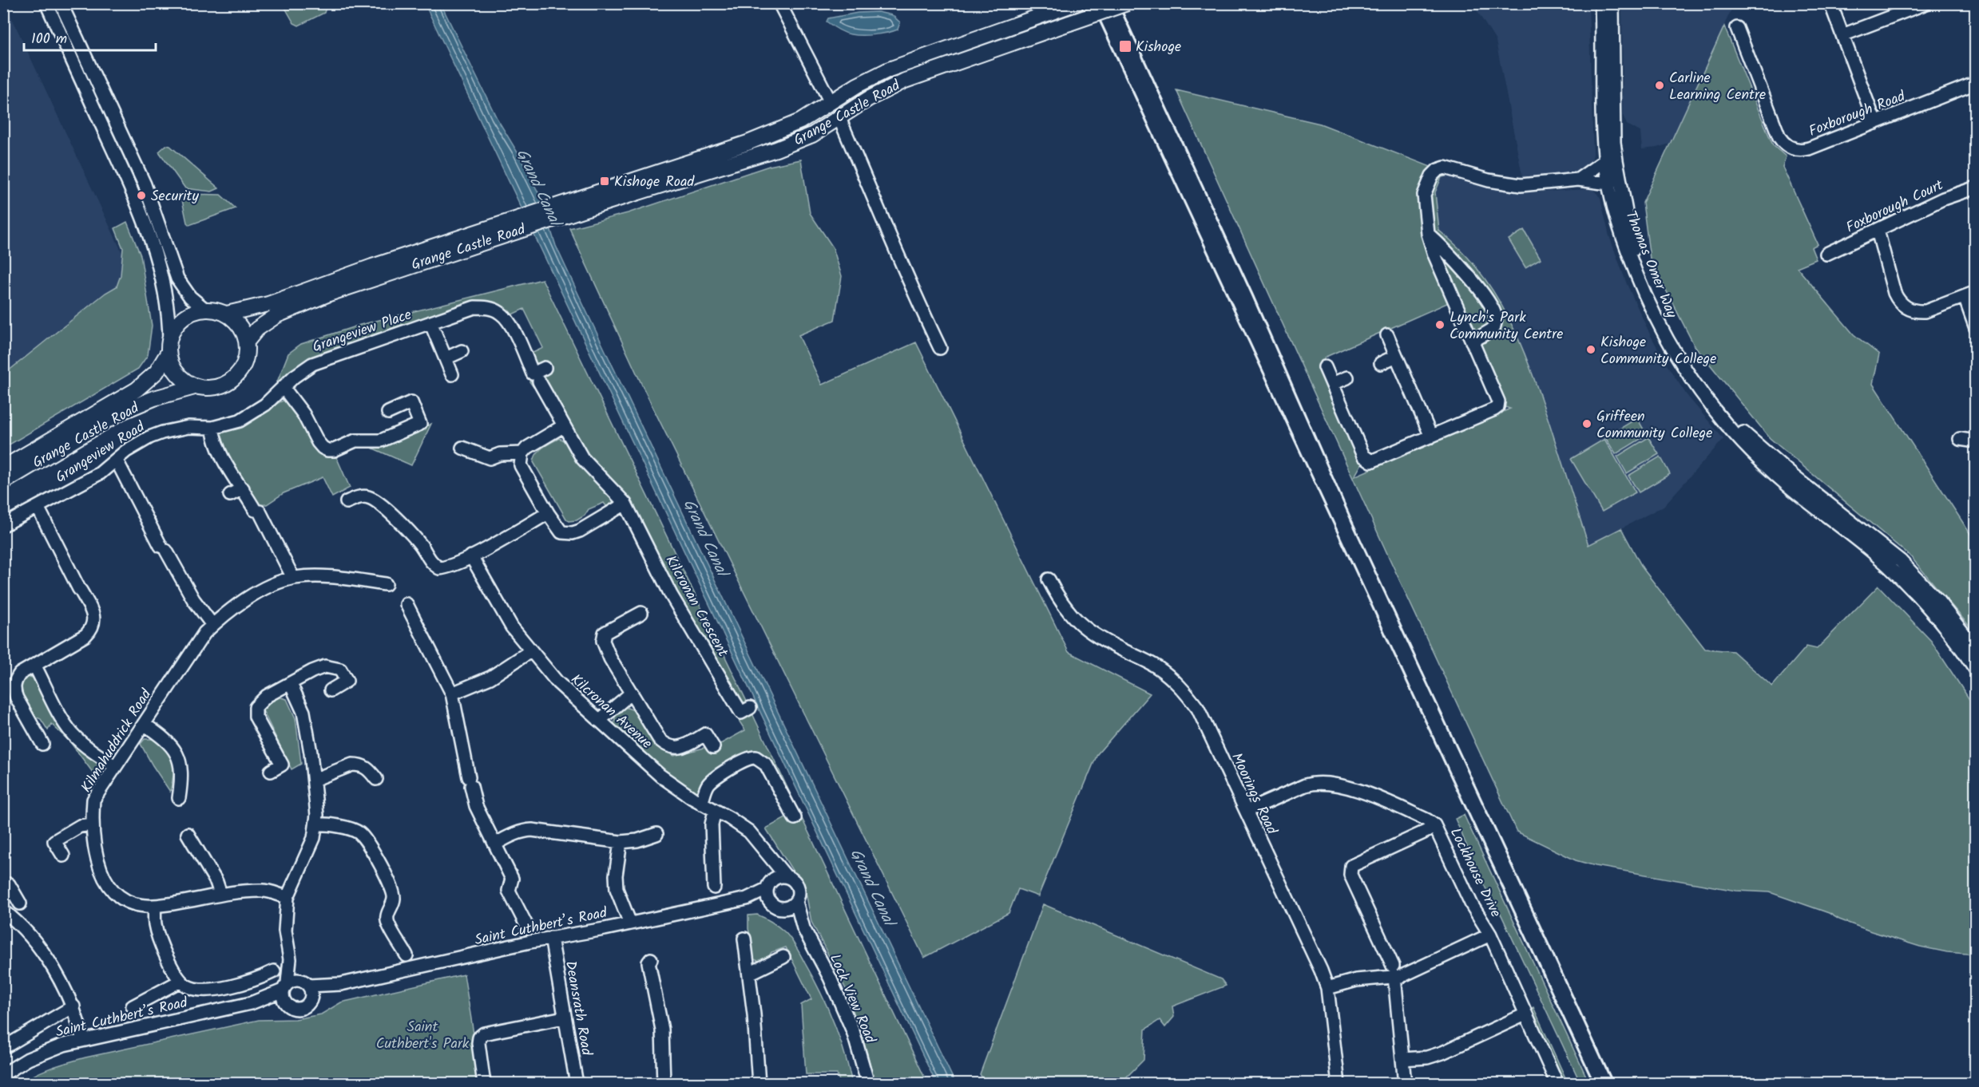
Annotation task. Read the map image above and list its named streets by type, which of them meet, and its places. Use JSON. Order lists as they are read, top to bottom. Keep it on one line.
{"streets":{"main road":["Grange Castle Road"],"street":["Foxborough Road","Foxborough Court","Thomas Omer Way","Grangeview Place","Grangeview Road","Kilcronan Crescent","Kilcronan Avenue","Kilmahuddrick Road","Moorings Road","Lockhouse Drive","Saint Cuthbert’s Road","Lock View Road","Deansrath Road"]},"crossings":[["Grangeview Place","Grangeview Road"],["Kilcronan Avenue","Saint Cuthbert’s Road"],["Kilcronan Avenue","Lock View Road"],["Saint Cuthbert’s Road","Lock View Road"],["Saint Cuthbert’s Road","Deansrath Road"]],"water":["Grand Canal"],"parks":["Saint Cuthbert's Park"],"places":{"transit":["Kishoge","Kishoge Road"],"other":["Carline Learning Centre","Security","Lynch's Park Community Centre","Kishoge Community College","Griffeen Community College"]},"scale_bar":"100 m"}
